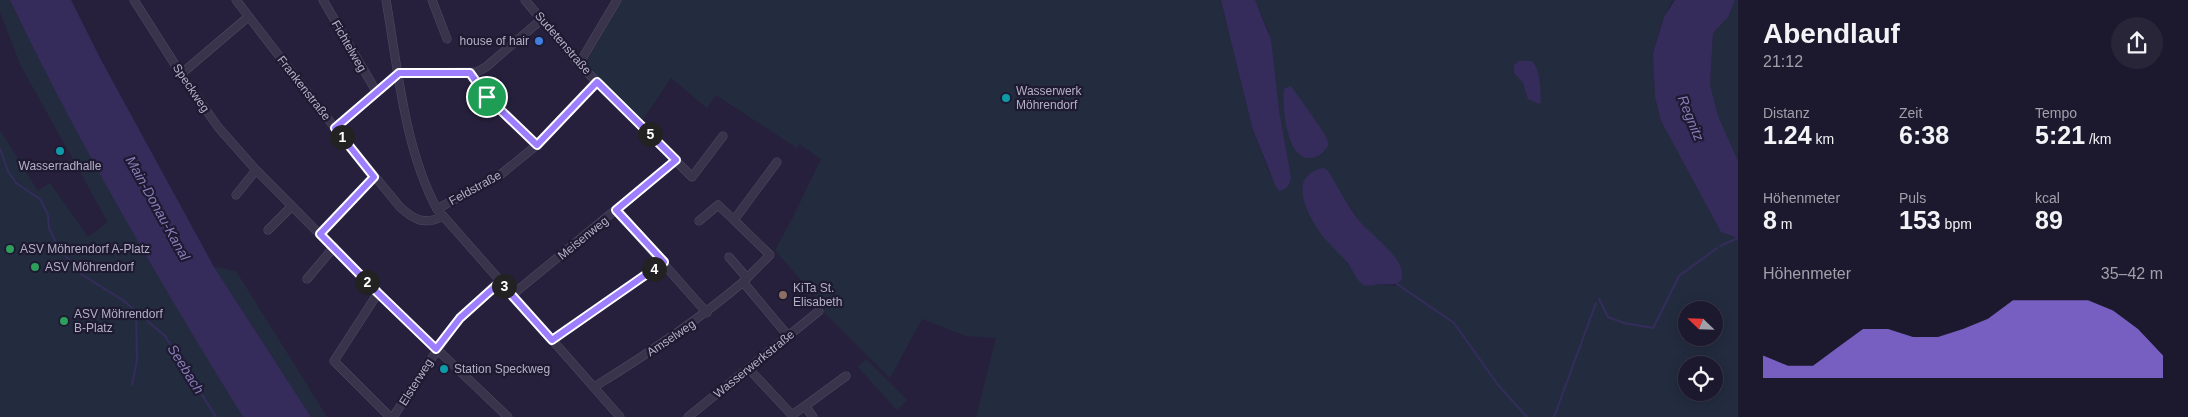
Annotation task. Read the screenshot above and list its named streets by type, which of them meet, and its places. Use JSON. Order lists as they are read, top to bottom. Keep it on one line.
{"streets":{"street":["Sudetenstraße","Fichtelweg","Speckweg","Frankenstraße","Feldstraße","Meisenweg","Amselweg","Wasserwerkstraße","Elsterweg"]},"crossings":[["Sudetenstraße","Feldstraße"],["Sudetenstraße","Meisenweg"],["Speckweg","Elsterweg"]],"water":["Regnitz","Main-Donau-Kanal","Seebach"],"places":["house of hair","Wasserwerk Möhrendorf","Wasserradhalle","ASV Möhrendorf A-Platz","ASV Möhrendorf","KiTa St. Elisabeth","ASV Möhrendorf B-Platz","Station Speckweg"],"north":"top left","page":{"heading":["Abendlauf","21:12"],"stats":[["Distanz","1.24 km"],["Zeit","6:38"],["Tempo","5:21 /km"],["Höhenmeter","8 m"],["Puls","153 bpm"],["kcal","89"]],"pins":["5","1","4","2","3"],"chart":["Höhenmeter","35–42 m"]}}
